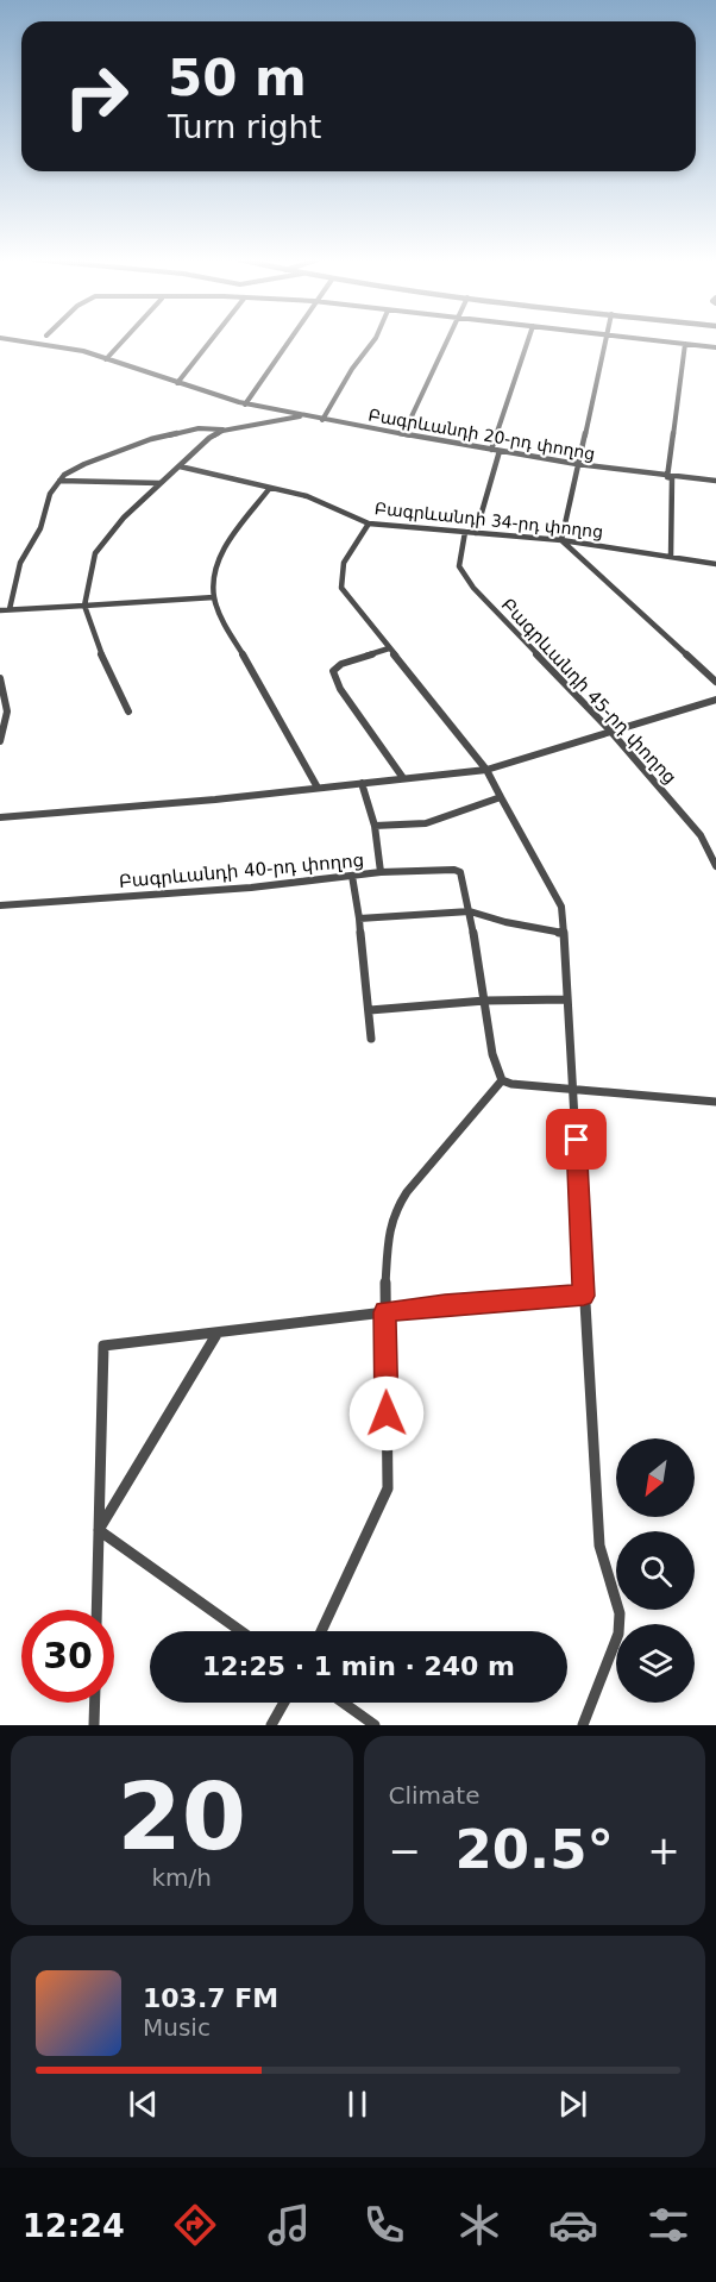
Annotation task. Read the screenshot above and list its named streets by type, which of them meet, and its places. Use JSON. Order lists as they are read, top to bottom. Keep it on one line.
{"streets":{"street":["Բագրևանդի 20-րդ փողոց","Բագրևանդի 34-րդ փողոց","Բագրևանդի 45-րդ փողոց","Բագրևանդի 40-րդ փողոց"]},"crossings":[["Բագրևանդի 34-րդ փողոց","Բագրևանդի 45-րդ փողոց"]],"north":"bottom left","page":{"turn":["50 m","Turn right"],"limit":"30","trip":"12:25 · 1 min · 240 m","tile":[["20","km/h"],"Climate"],"heat":["−","20.5°","+"],"song":["103.7 FM","Music"],"tabs":"12:24"}}
